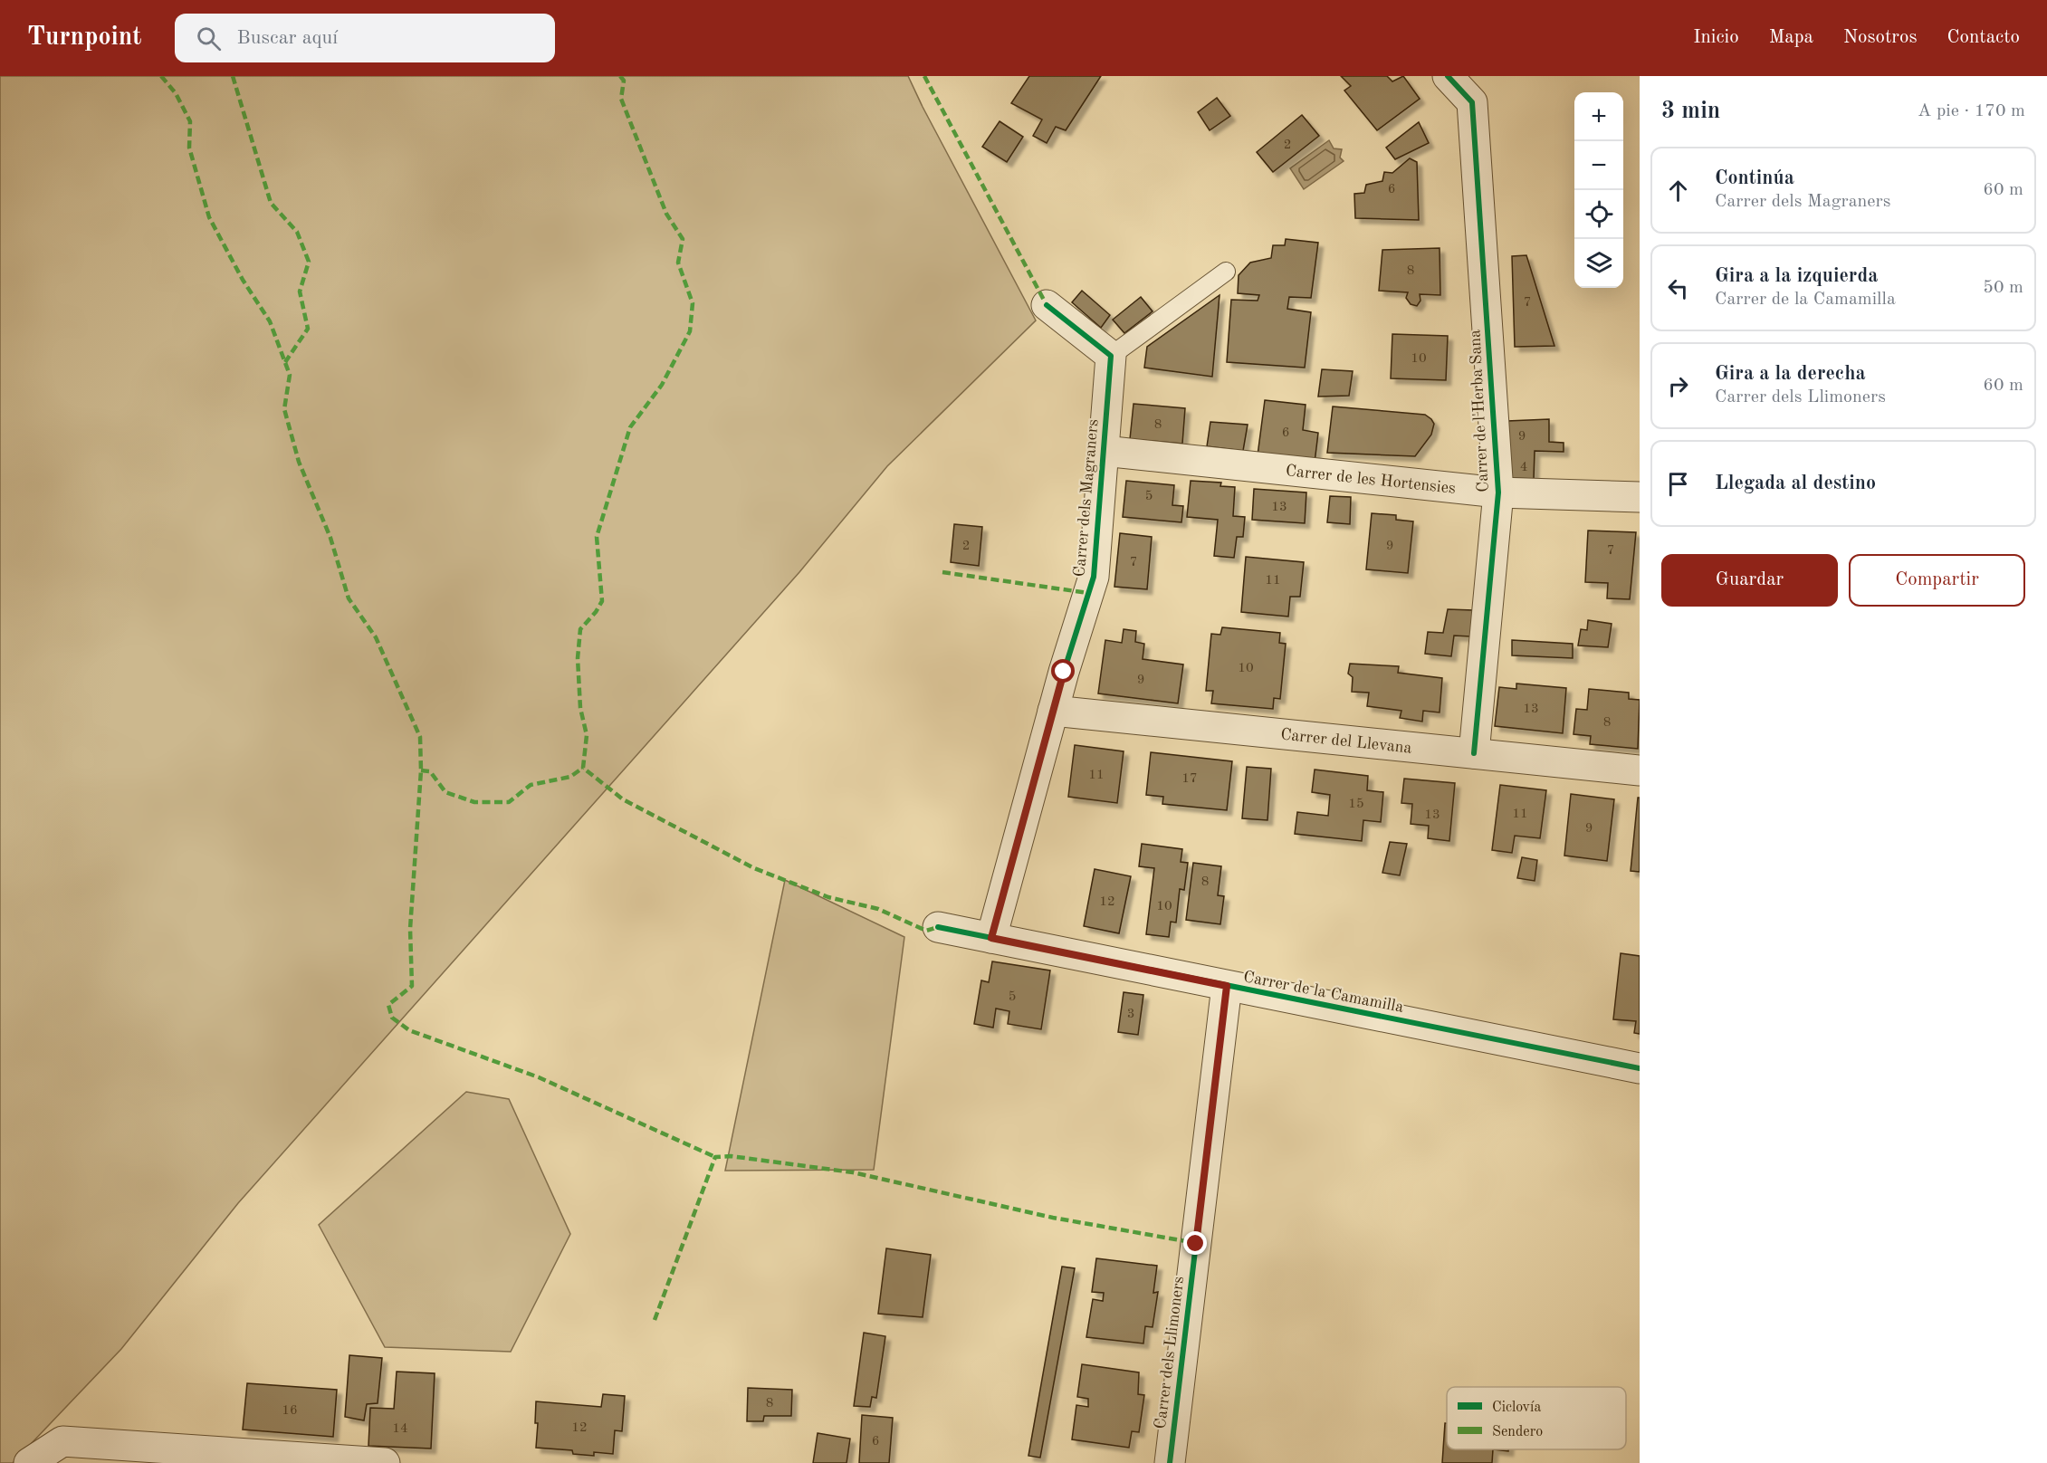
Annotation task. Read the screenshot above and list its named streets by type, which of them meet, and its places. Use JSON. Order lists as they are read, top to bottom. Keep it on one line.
{"streets":{"street":["Carrer de l'Herba Sana","Carrer de les Hortensies","Carrer dels Magraners","Carrer del Llevana","Carrer de la Camamilla","Carrer dels Llimoners"]},"crossings":[["Carrer de l'Herba Sana","Carrer de les Hortensies"],["Carrer de l'Herba Sana","Carrer del Llevana"],["Carrer de les Hortensies","Carrer dels Magraners"],["Carrer dels Magraners","Carrer del Llevana"],["Carrer dels Magraners","Carrer de la Camamilla"],["Carrer de la Camamilla","Carrer dels Llimoners"]],"house_numbers":["2","6","8","7","10","8","6","9","4","5","13","2","9","7","7","11","10","9","13","8","11","17","15","11","13","9","8","12","10","5","3","8","16","12","14","6"],"legend":["Ciclovía","Sendero"],"page":{"header":"Turnpoint","search":"Buscar aquí","nav":["Inicio","Mapa","Nosotros","Contacto"],"heading":["3 min","A pie · 170 m"],"map_buttons":["+","−"],"list":[["Continúa","Carrer dels Magraners","60 m"],["Gira a la izquierda","Carrer de la Camamilla","50 m"],["Gira a la derecha","Carrer dels Llimoners","60 m"],"Llegada al destino"],"buttons":["Guardar","Compartir"]}}
